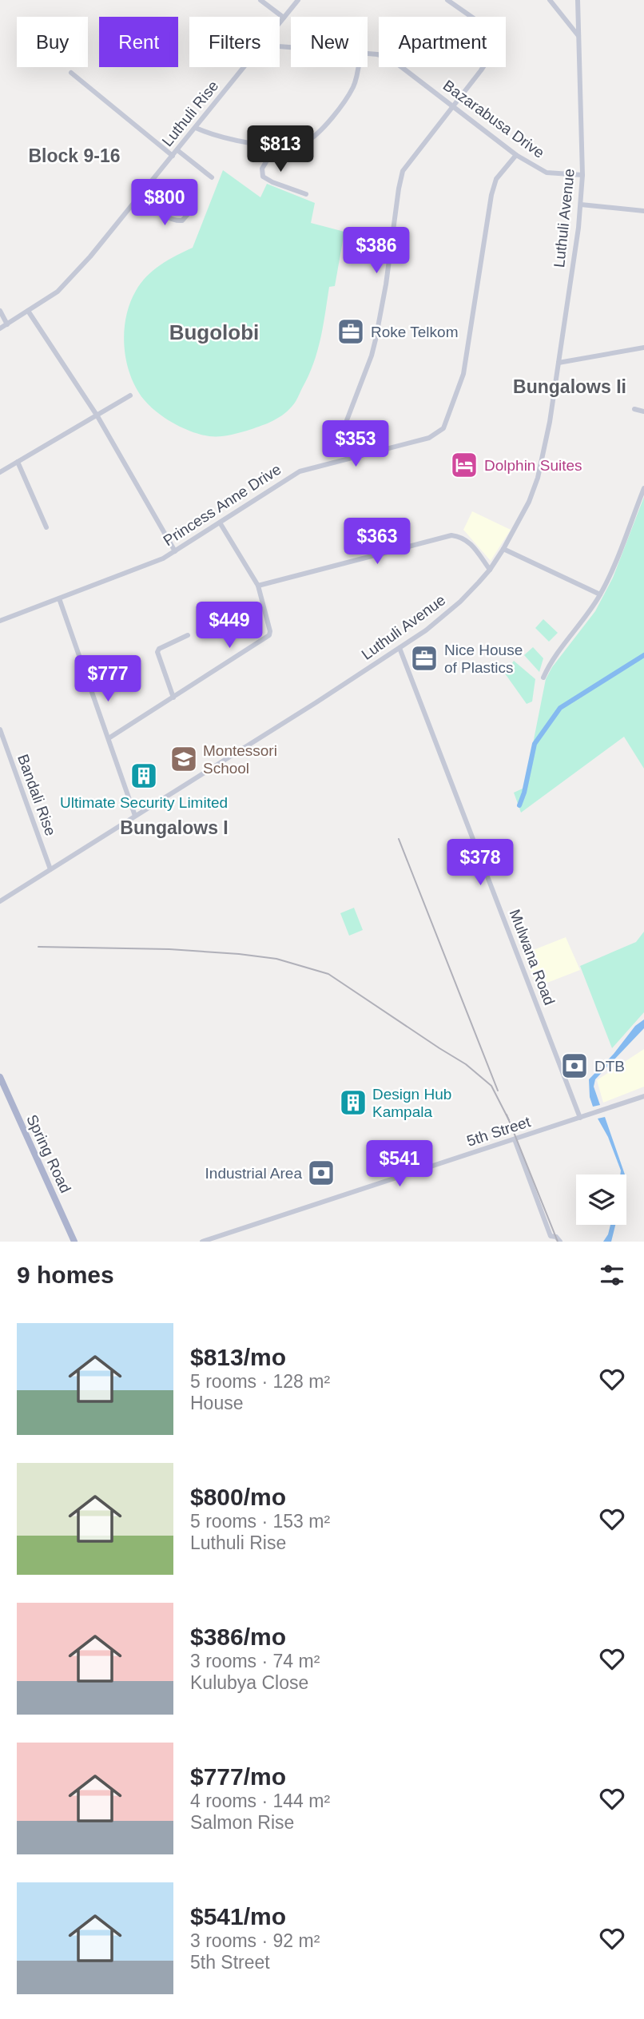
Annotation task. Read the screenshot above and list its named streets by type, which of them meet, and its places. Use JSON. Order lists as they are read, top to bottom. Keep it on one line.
{"streets":{"main road":["Spring Road"],"street":["Luthuli Rise","Bazarabusa Drive","Luthuli Avenue","Princess Anne Drive","Bandali Rise","Mulwana Road","5th Street"]},"crossings":[["Bazarabusa Drive","Luthuli Avenue"],["Bazarabusa Drive","Princess Anne Drive"],["Luthuli Avenue","Bandali Rise"],["Luthuli Avenue","Mulwana Road"],["Mulwana Road","5th Street"]],"districts":["Block 9-16","Bugolobi","Bungalows Ii","Bungalows I"],"places":{"office":["Roke Telkom","Nice House of Plastics"],"hotel":["Dolphin Suites"],"school or university":["Montessori School"],"building":["Ultimate Security Limited","Design Hub Kampala"],"bank":["DTB","Industrial Area"]},"page":{"chip":["Buy","Rent","Filters","New","Apartment"],"price":["$813","$800","$386","$353","$363","$449","$777","$378","$541"],"heading":"9 homes","list":[{"name":"$813/mo","note":"5 rooms · 128 m² · House"},{"name":"$800/mo","note":"5 rooms · 153 m² · Luthuli Rise"},{"name":"$386/mo","note":"3 rooms · 74 m² · Kulubya Close"},{"name":"$777/mo","note":"4 rooms · 144 m² · Salmon Rise"},{"name":"$541/mo","note":"3 rooms · 92 m² · 5th Street"}]}}
